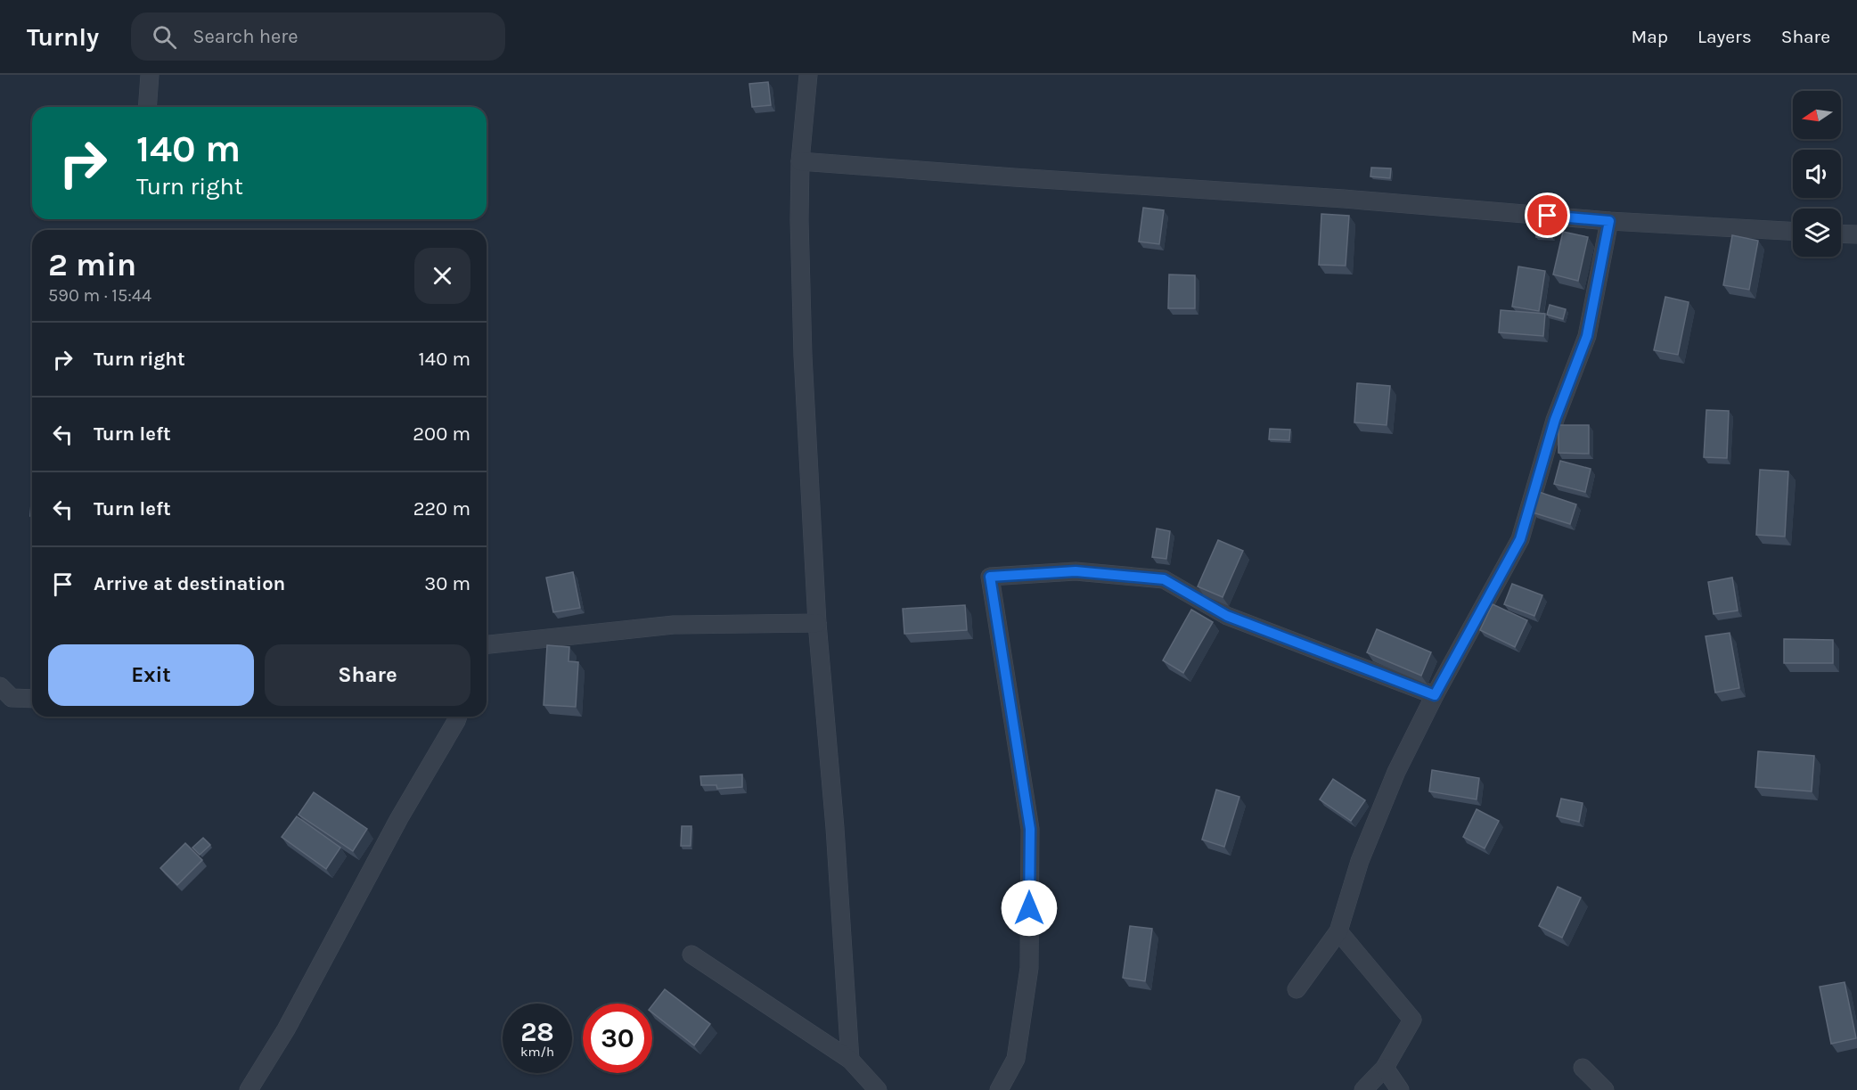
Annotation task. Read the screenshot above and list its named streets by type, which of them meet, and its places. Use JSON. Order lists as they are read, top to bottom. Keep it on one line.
{"north":"left","page":{"header":"Turnly","search":"Search here","nav":["Map","Layers","Share"],"turn":["140 m","Turn right"],"heading":["2 min","590 m · 15:44"],"list":[{"name":"Turn right","value":"140 m"},{"name":"Turn left","value":"200 m"},{"name":"Turn left","value":"220 m"},{"name":"Arrive at destination","value":"30 m"}],"buttons":["Exit","Share"],"speed":"28 km/h","limit":"30"}}
